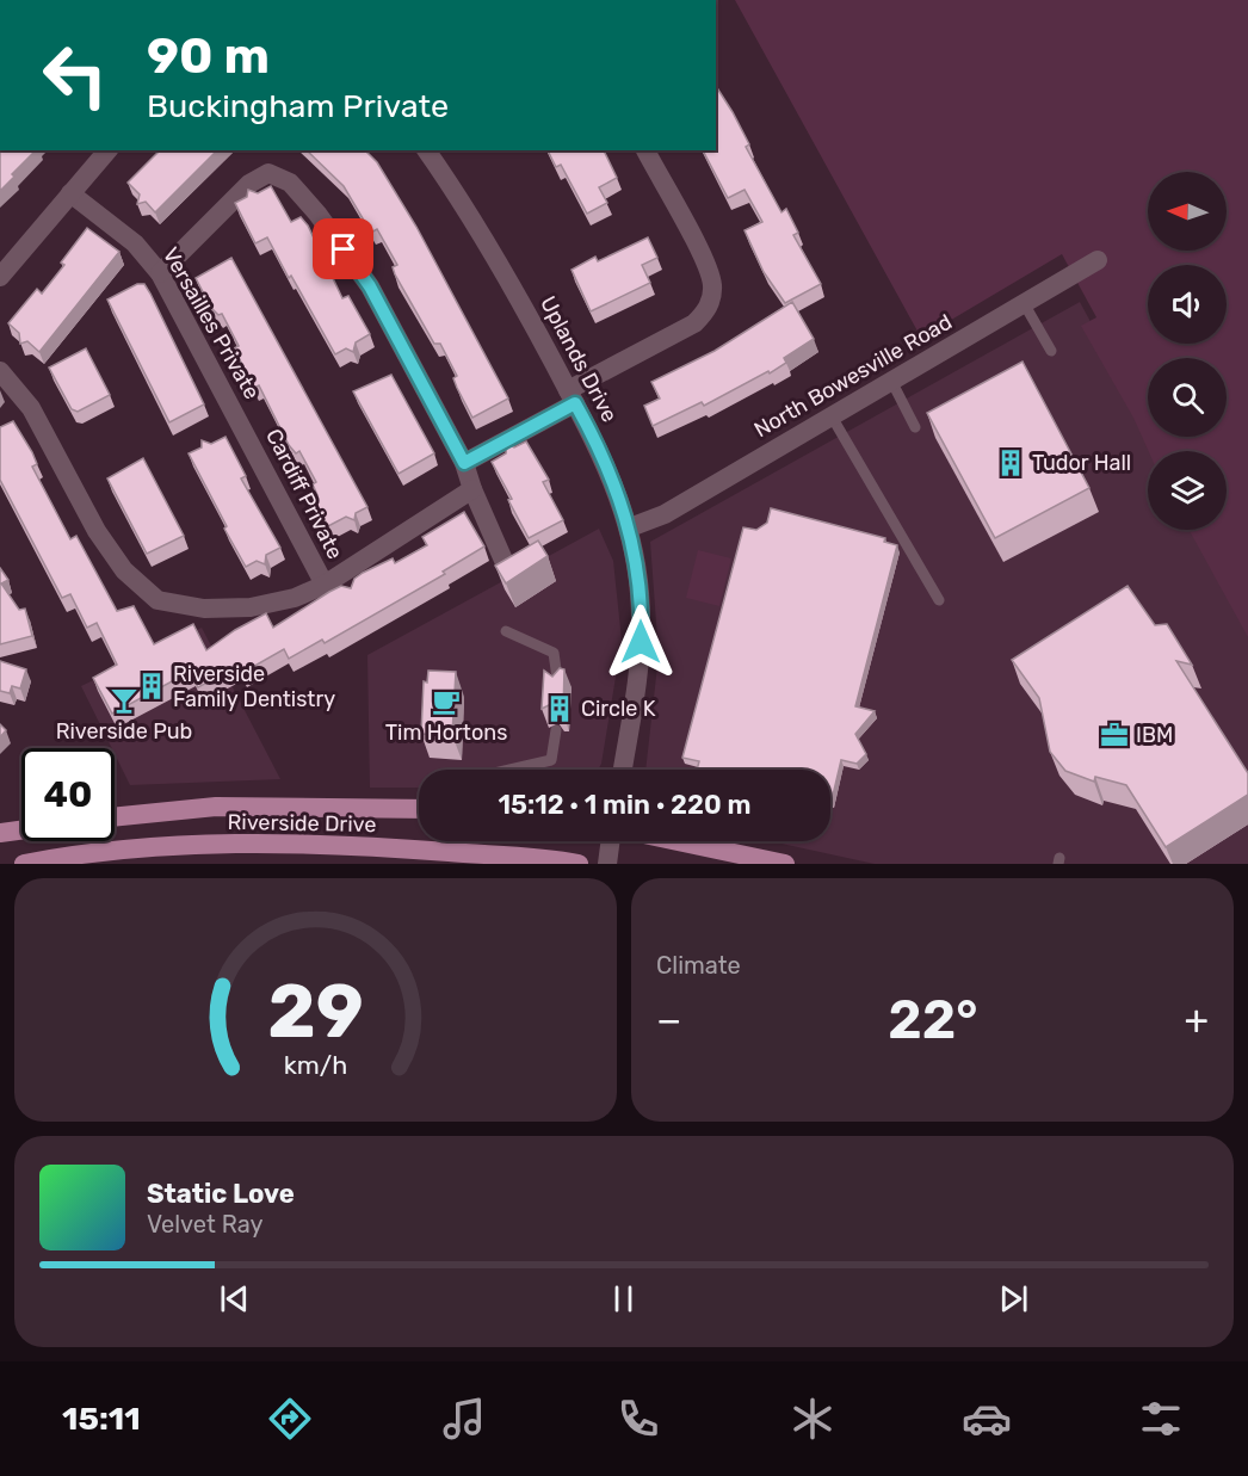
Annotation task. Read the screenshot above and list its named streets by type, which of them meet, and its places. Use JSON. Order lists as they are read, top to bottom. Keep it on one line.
{"streets":{"main road":["Riverside Drive"],"street":["Versailles Private","Uplands Drive","North Bowesville Road","Cardiff Private"]},"crossings":[["Versailles Private","Cardiff Private"],["Uplands Drive","North Bowesville Road"]],"places":{"building":["Tudor Hall","Riverside Family Dentistry","Circle K"],"bar":["Riverside Pub"],"cafe":["Tim Hortons"],"office":["IBM"]},"north":"left","page":{"turn":["90 m","Buckingham Private"],"limit":"40","trip":"15:12 · 1 min · 220 m","tile":"Climate","heat":["−","22°","+"],"song":["Static Love","Velvet Ray"],"tabs":"15:11","gauge":["29","km/h"]}}
